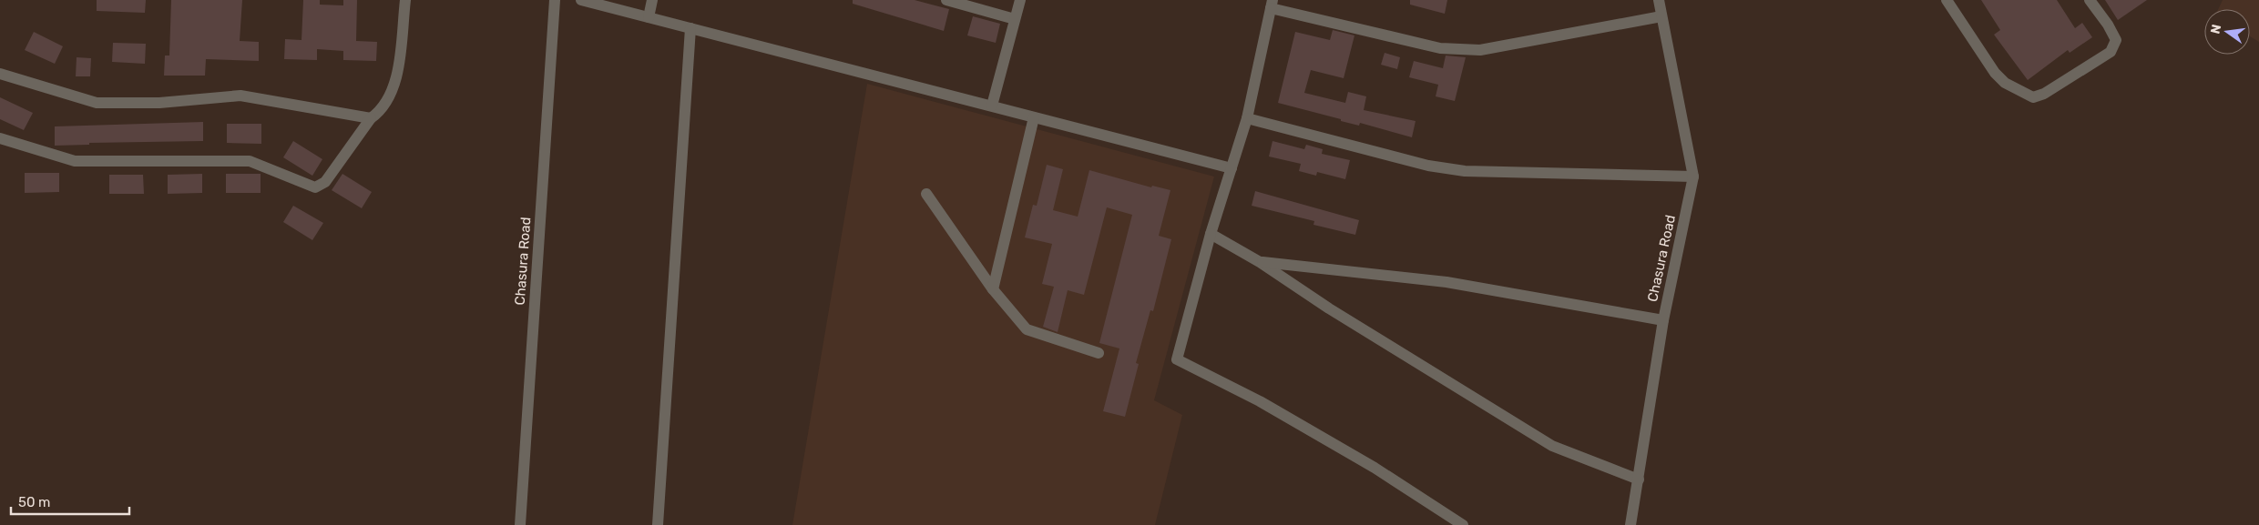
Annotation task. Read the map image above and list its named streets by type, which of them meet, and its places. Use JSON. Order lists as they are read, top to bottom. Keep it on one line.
{"streets":{"street":["Chasura Road"]},"scale_bar":"50 m","north":"left"}
